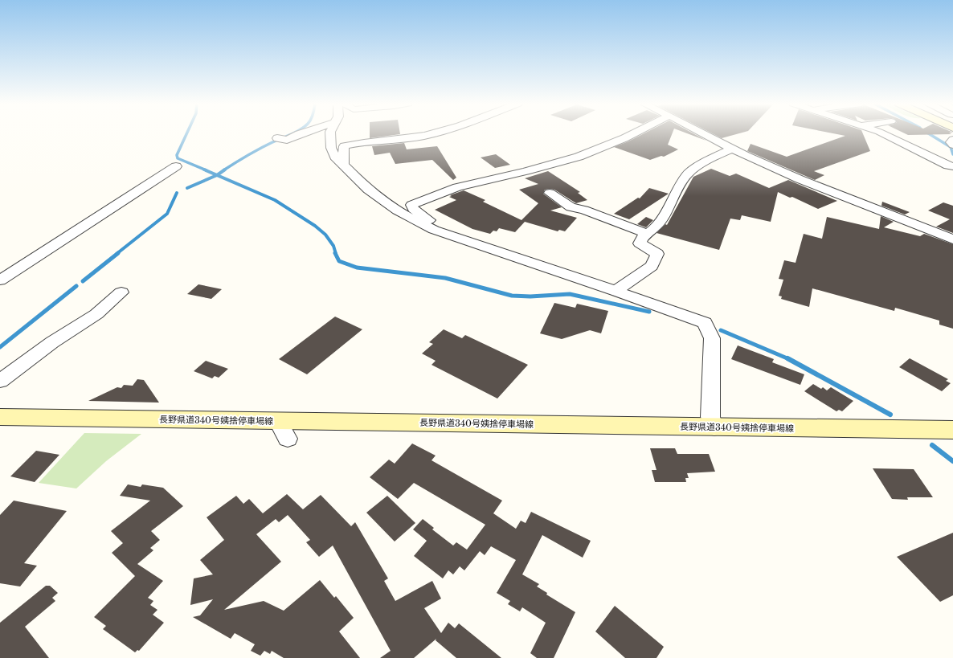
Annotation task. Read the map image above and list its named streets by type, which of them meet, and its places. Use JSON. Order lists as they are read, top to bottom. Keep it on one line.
{"streets":{"main road":["長野県道340号姨捨停車場線"]}}
